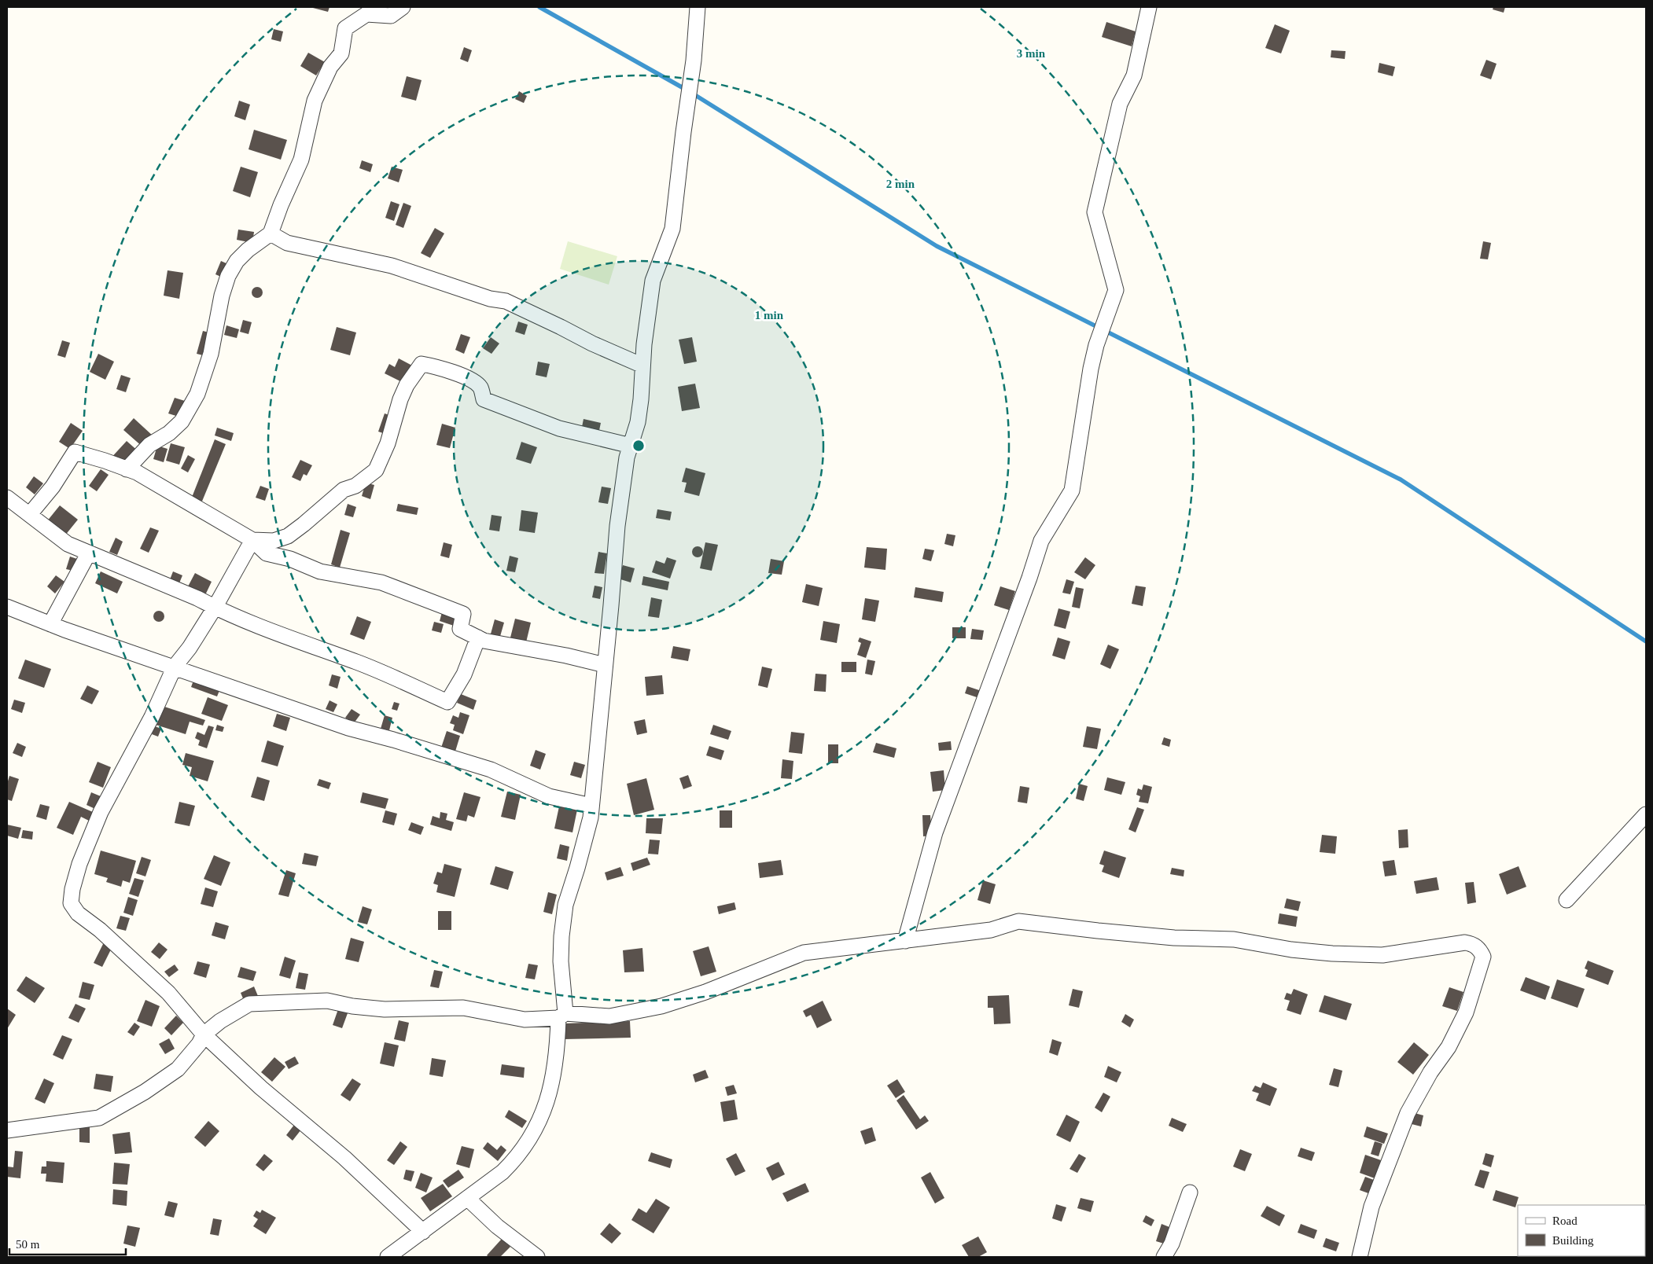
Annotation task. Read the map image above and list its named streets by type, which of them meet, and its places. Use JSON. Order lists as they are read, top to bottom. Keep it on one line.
{"legend":["Road","Building"],"scale_bar":"50 m","rings":["3 min","2 min","1 min"]}
